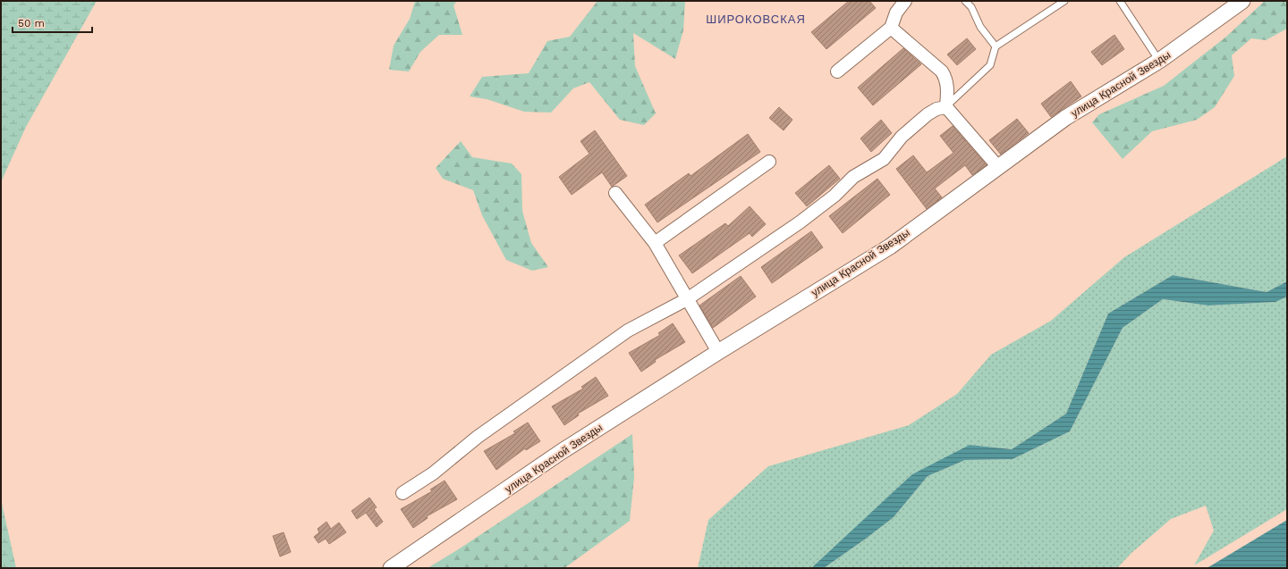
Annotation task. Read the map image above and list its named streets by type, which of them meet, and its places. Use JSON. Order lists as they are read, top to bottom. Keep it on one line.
{"streets":{"street":["улица Красной Звезды"]},"districts":["ШИРОКОВСКАЯ"],"scale_bar":"50 m"}
